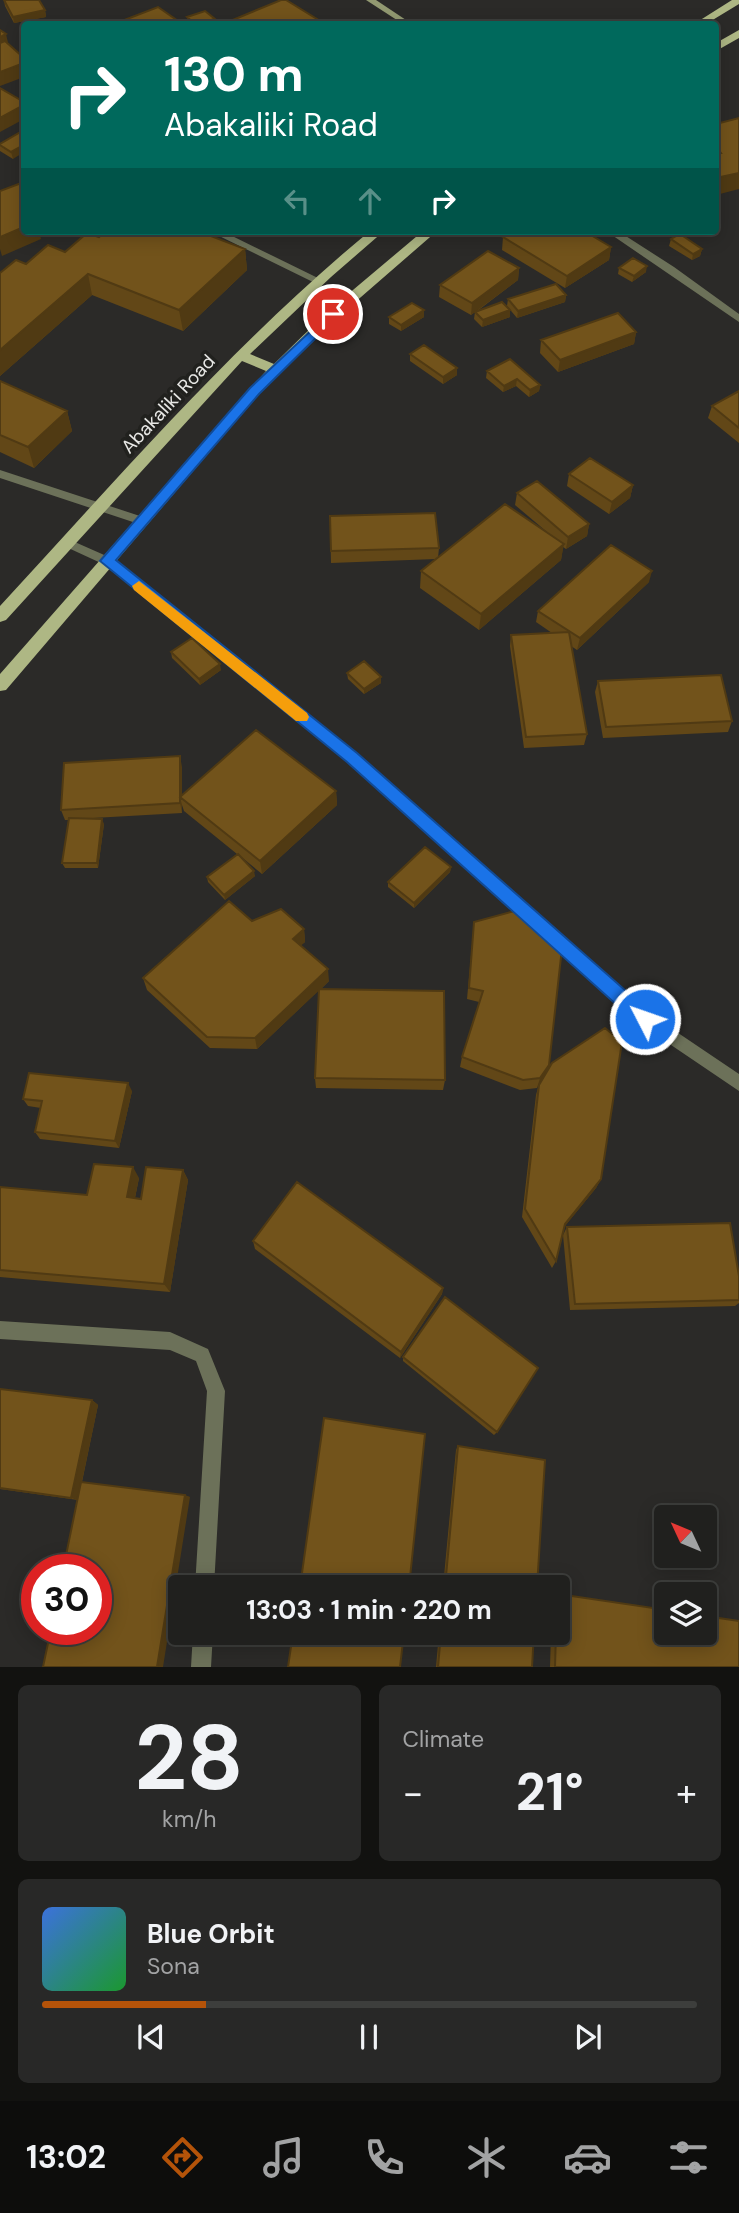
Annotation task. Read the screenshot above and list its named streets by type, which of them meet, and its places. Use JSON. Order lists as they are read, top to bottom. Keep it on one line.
{"streets":{"main road":["Abakaliki Road"]},"north":"top left","page":{"turn":["130 m","Abakaliki Road"],"limit":"30","trip":"13:03 · 1 min · 220 m","tile":[["28","km/h"],"Climate"],"heat":["−","21°","+"],"song":["Blue Orbit","Sona"],"tabs":"13:02"}}
